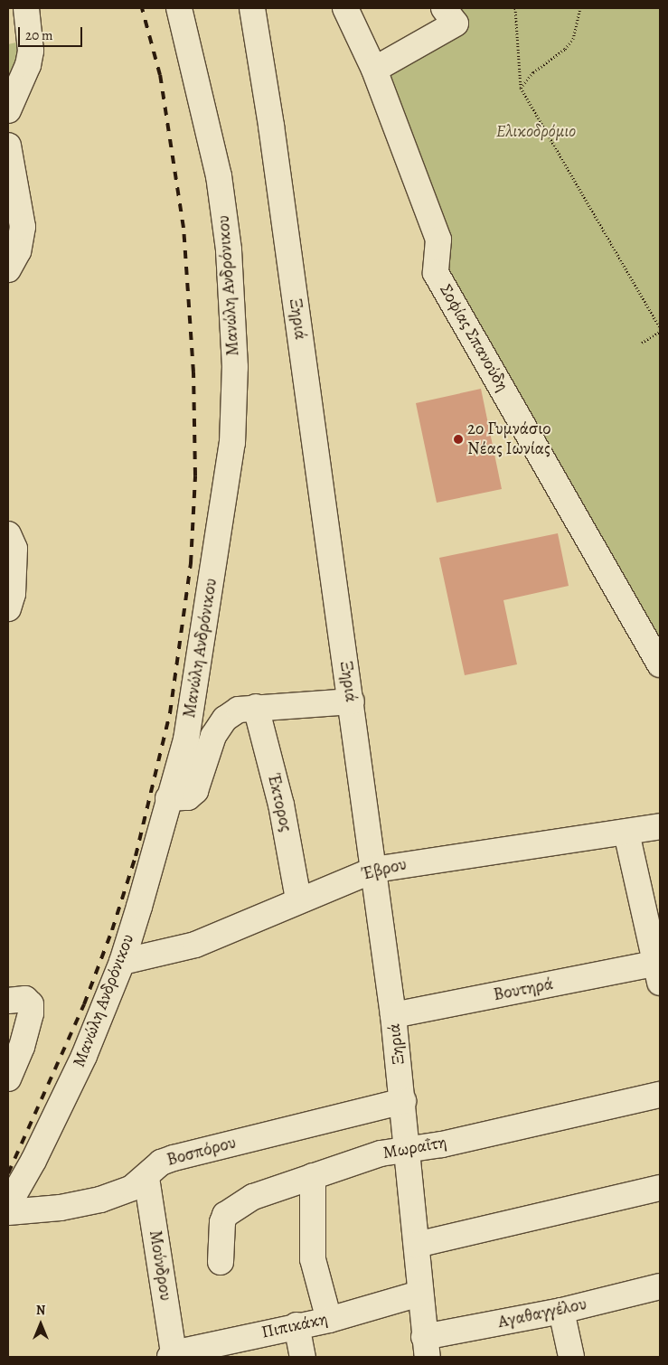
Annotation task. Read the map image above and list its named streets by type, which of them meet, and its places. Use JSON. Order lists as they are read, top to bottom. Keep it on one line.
{"streets":{"street":["Μανώλη Ανδρόνικου","Ξηριά","Σοφίας Σπανούδη","Έκτορος","Έβρου","Βουτηρά","Μωραΐτη","Βοσπόρου","Μούνδρου","Αγαθαγγέλου","Πιπικάκη"]},"crossings":[["Μανώλη Ανδρόνικου","Έβρου"],["Ξηριά","Έβρου"],["Ξηριά","Βουτηρά"],["Ξηριά","Μωραΐτη"],["Ξηριά","Βοσπόρου"],["Ξηριά","Αγαθαγγέλου"],["Ξηριά","Πιπικάκη"],["Έκτορος","Έβρου"],["Βοσπόρου","Μούνδρου"],["Μούνδρου","Πιπικάκη"]],"parks":["Ελικοδρόμιο"],"places":["2ο Γυμνάσιο Νέας Ιωνίας"],"scale_bar":"20 m","north":"top"}
